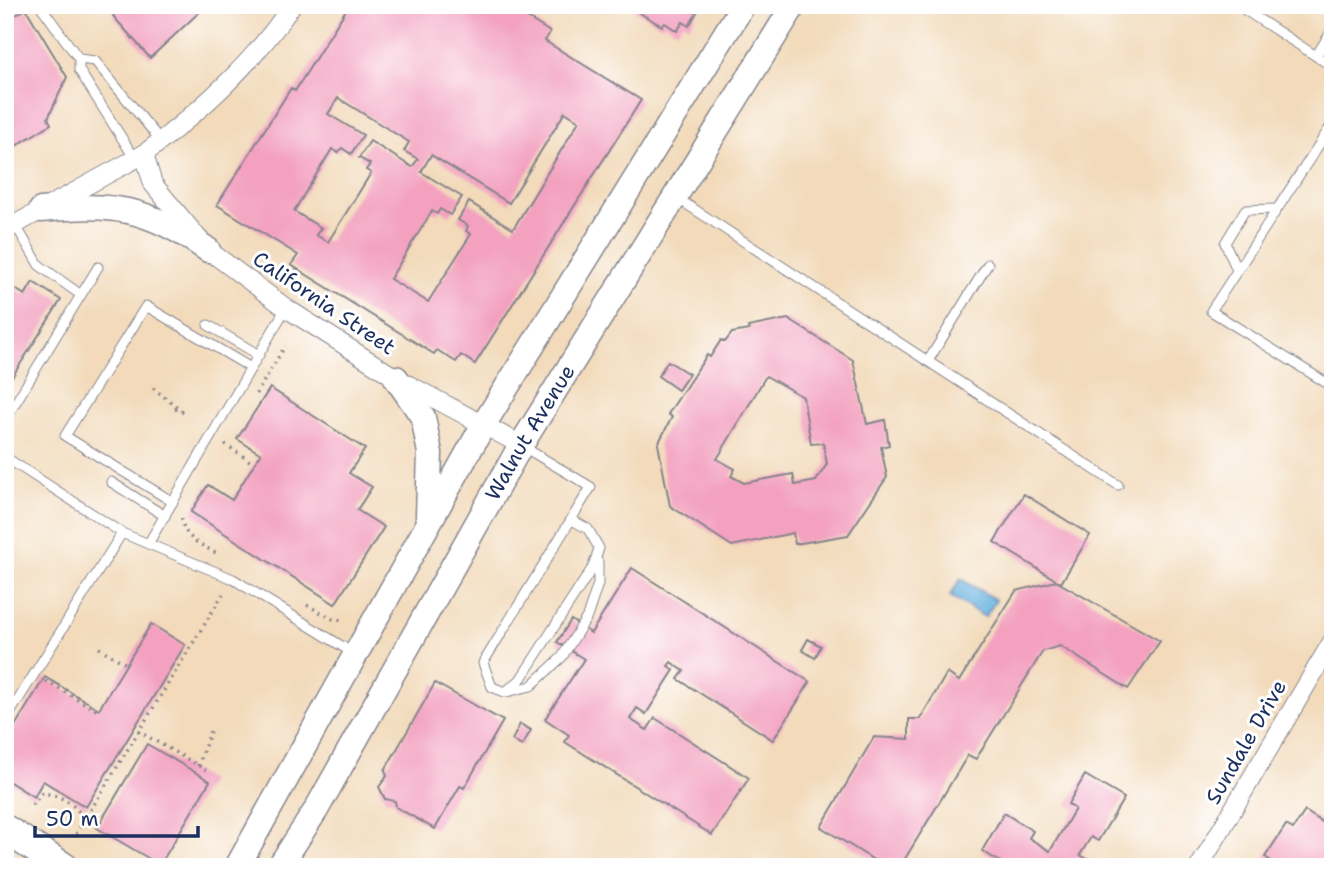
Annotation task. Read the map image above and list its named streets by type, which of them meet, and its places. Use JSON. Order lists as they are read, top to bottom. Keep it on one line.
{"streets":{"main road":["Walnut Avenue"],"street":["California Street","Sundale Drive"]},"crossings":[["California Street","Walnut Avenue"]],"scale_bar":"50 m"}
